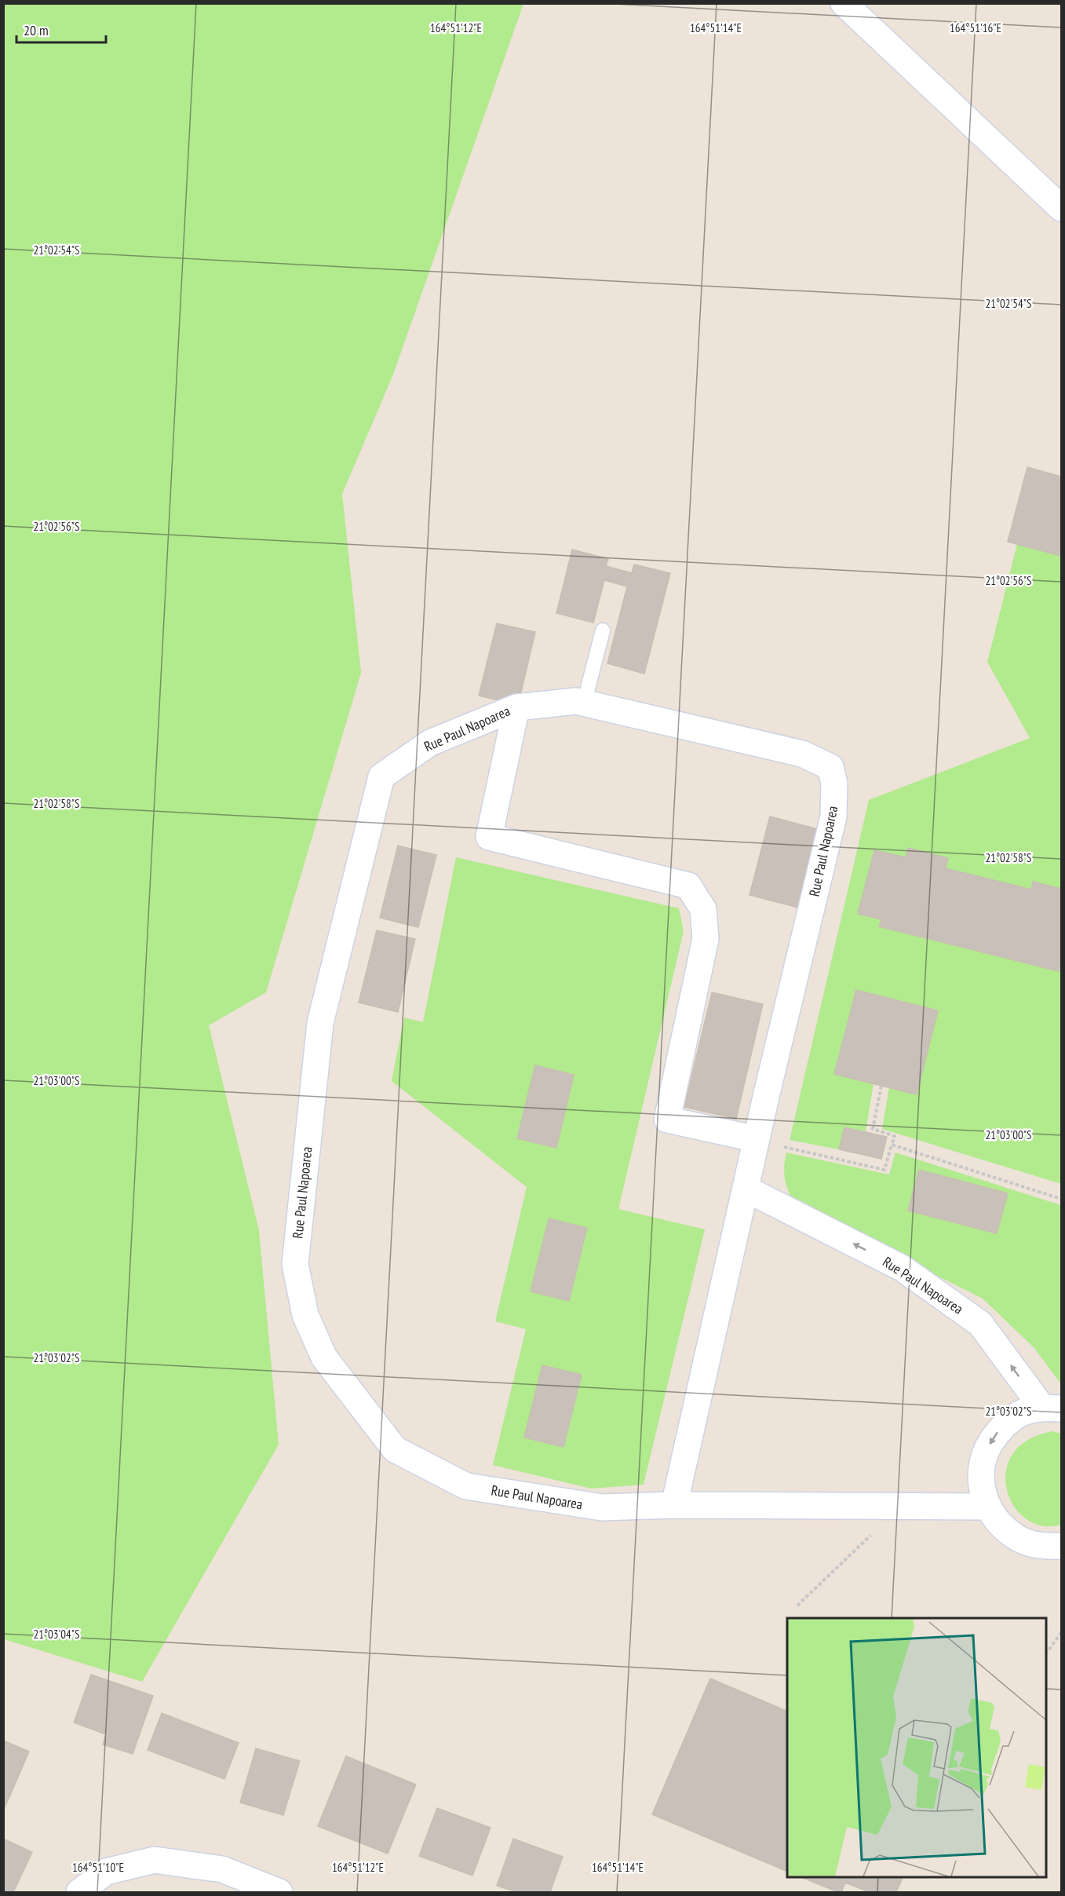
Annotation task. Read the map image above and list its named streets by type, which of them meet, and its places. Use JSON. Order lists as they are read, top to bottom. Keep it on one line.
{"streets":{"street":["Rue Paul Napoarea"]},"scale_bar":"20 m","coordinates":["164°51'12\"E","164°51'14\"E","164°51'16\"E","21°02'54\"S","21°02'56\"S","21°02'58\"S","21°03'00\"S","21°03'02\"S","21°03'04\"S","164°51'10\"E"]}
